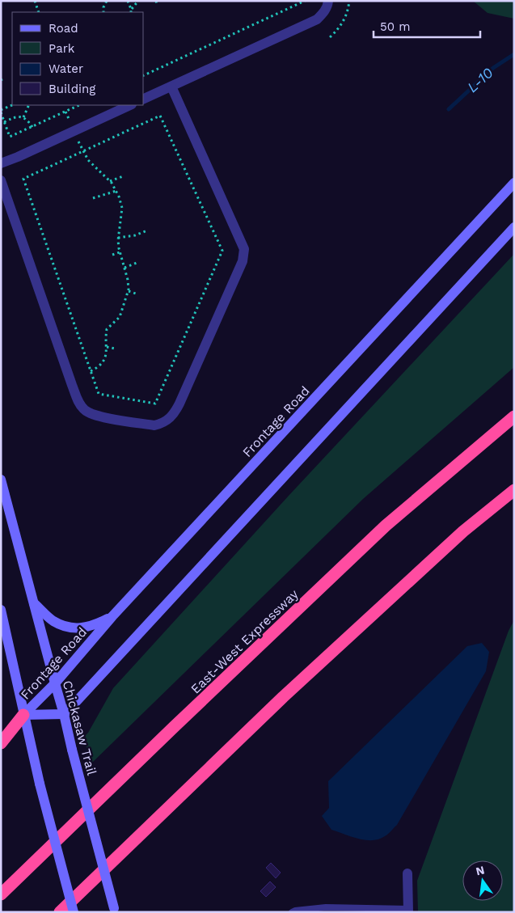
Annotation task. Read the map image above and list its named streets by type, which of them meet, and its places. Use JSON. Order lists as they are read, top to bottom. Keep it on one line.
{"streets":{"highway":["East-West Expressway"],"street":["Frontage Road","Chickasaw Trail"]},"crossings":[["Frontage Road","Chickasaw Trail"]],"water":["L-10"],"legend":["Road","Park","Water","Building"],"scale_bar":"50 m","north":"top"}
